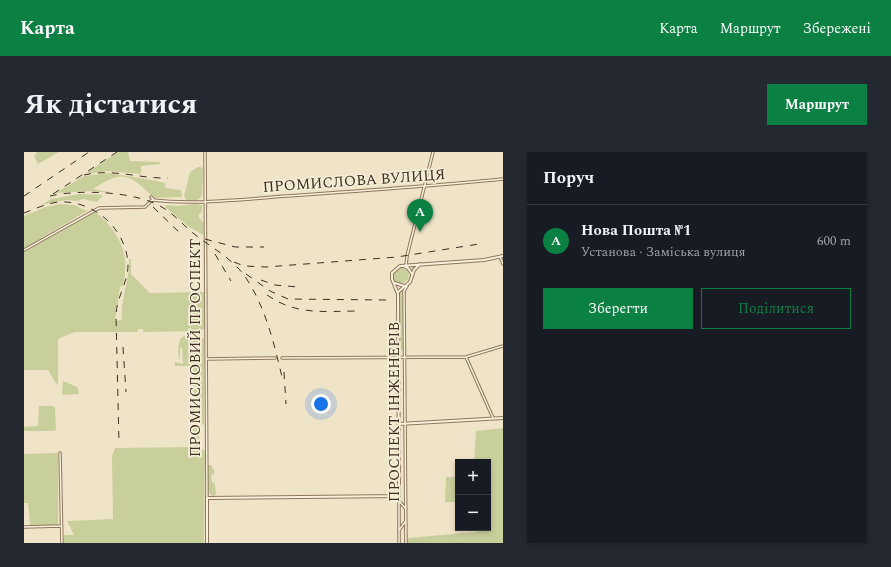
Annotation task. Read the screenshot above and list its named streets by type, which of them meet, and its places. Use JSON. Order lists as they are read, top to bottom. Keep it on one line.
{"streets":{"street":["ПРОМИСЛОВА ВУЛИЦЯ","ПРОМИСЛОВИЙ ПРОСПЕКТ","ПРОСПЕКТ ІНЖЕНЕРІВ"]},"crossings":[["ПРОМИСЛОВА ВУЛИЦЯ","ПРОМИСЛОВИЙ ПРОСПЕКТ"]],"page":{"header":"Карта","nav":["Карта","Маршрут","Збережені"],"title":"Як дістатися","buttons":["Маршрут",["Зберегти","Поділитися"]],"heading":"Поруч","pins":"A","list":[{"mark":"A","name":"Нова Пошта №1","note":"Установа · Заміська вулиця","value":"600 m"}],"map_buttons":["+","−"]}}
